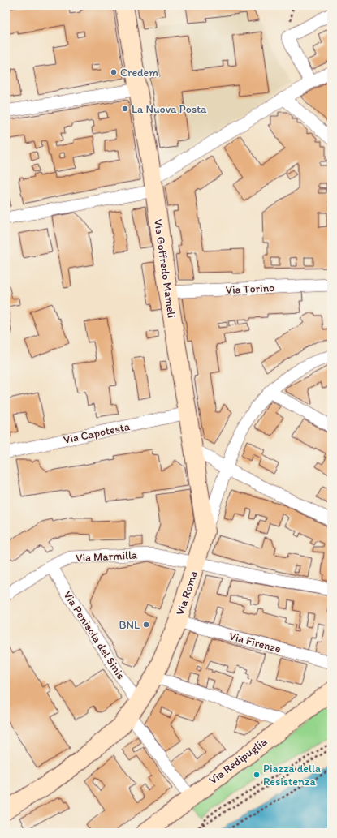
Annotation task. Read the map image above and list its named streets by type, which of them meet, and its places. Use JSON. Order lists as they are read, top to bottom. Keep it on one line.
{"streets":{"main road":["Via Goffredo Mameli","Via Roma","Via Redipuglia"],"street":["Via Torino","Via Capotesta","Via Marmilla","Via Penisola del Sinis","Via Firenze"]},"crossings":[["Via Goffredo Mameli","Via Torino"],["Via Goffredo Mameli","Via Capotesta"],["Via Goffredo Mameli","Via Roma"],["Via Marmilla","Via Roma"],["Via Marmilla","Via Penisola del Sinis"],["Via Roma","Via Penisola del Sinis"],["Via Roma","Via Firenze"],["Via Penisola del Sinis","Via Redipuglia"]],"places":["Credem","La Nuova Posta","BNL","Piazza della Resistenza"]}
